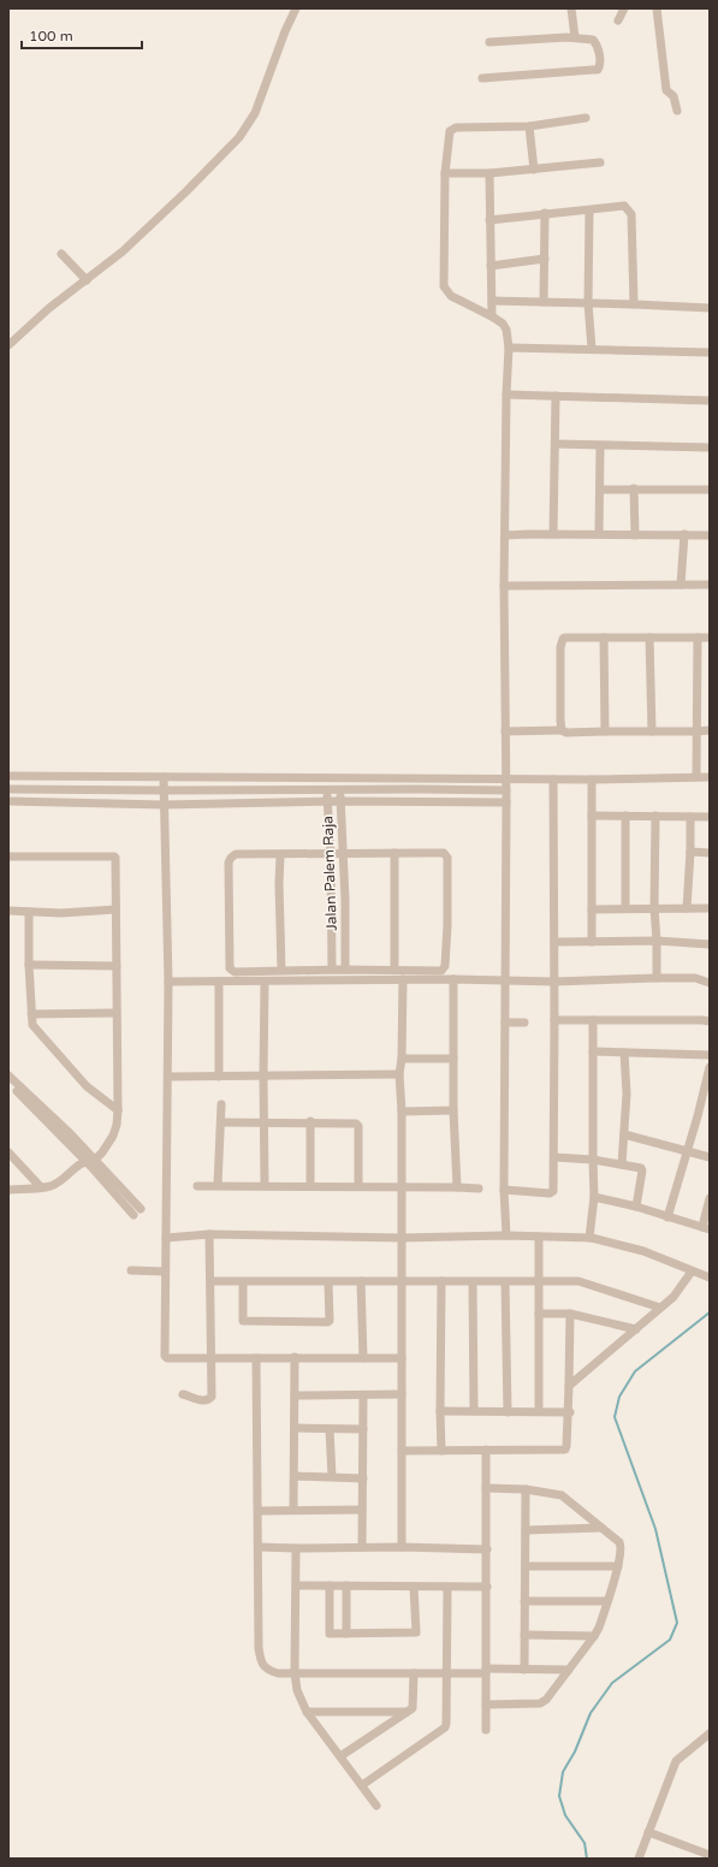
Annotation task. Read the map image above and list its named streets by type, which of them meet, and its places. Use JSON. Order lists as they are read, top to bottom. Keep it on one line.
{"streets":{"street":["Jalan Palem Raja"]},"scale_bar":"100 m"}
